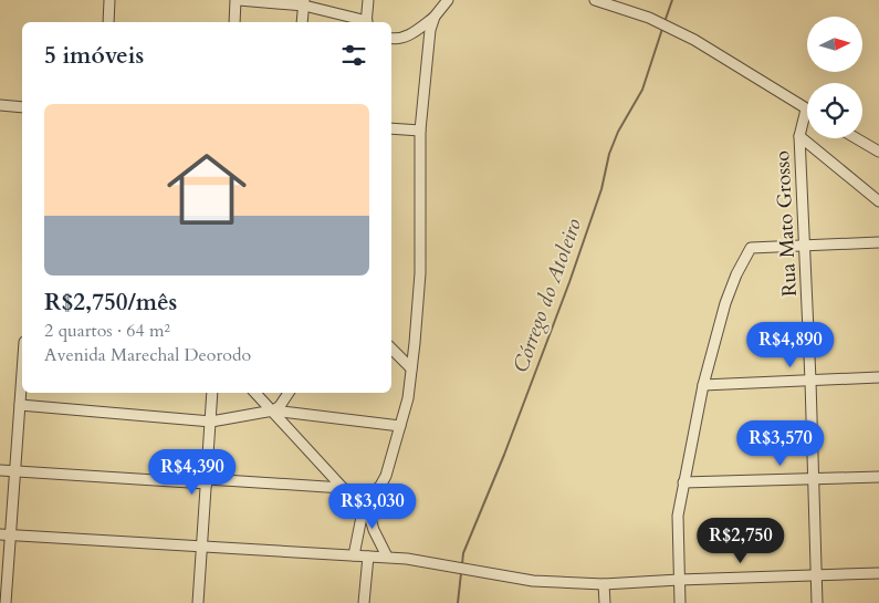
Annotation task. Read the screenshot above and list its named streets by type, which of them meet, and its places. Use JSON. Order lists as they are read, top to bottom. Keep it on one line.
{"streets":{"street":["Rua Mato Grosso"]},"water":["Córrego do Atoleiro"],"north":"right","page":{"heading":"5 imóveis","list":[{"name":"R$2,750/mês","note":"2 quartos · 64 m² · Avenida Marechal Deorodo"}],"price":["R$4,890","R$3,570","R$4,390","R$3,030","R$2,750"]}}
